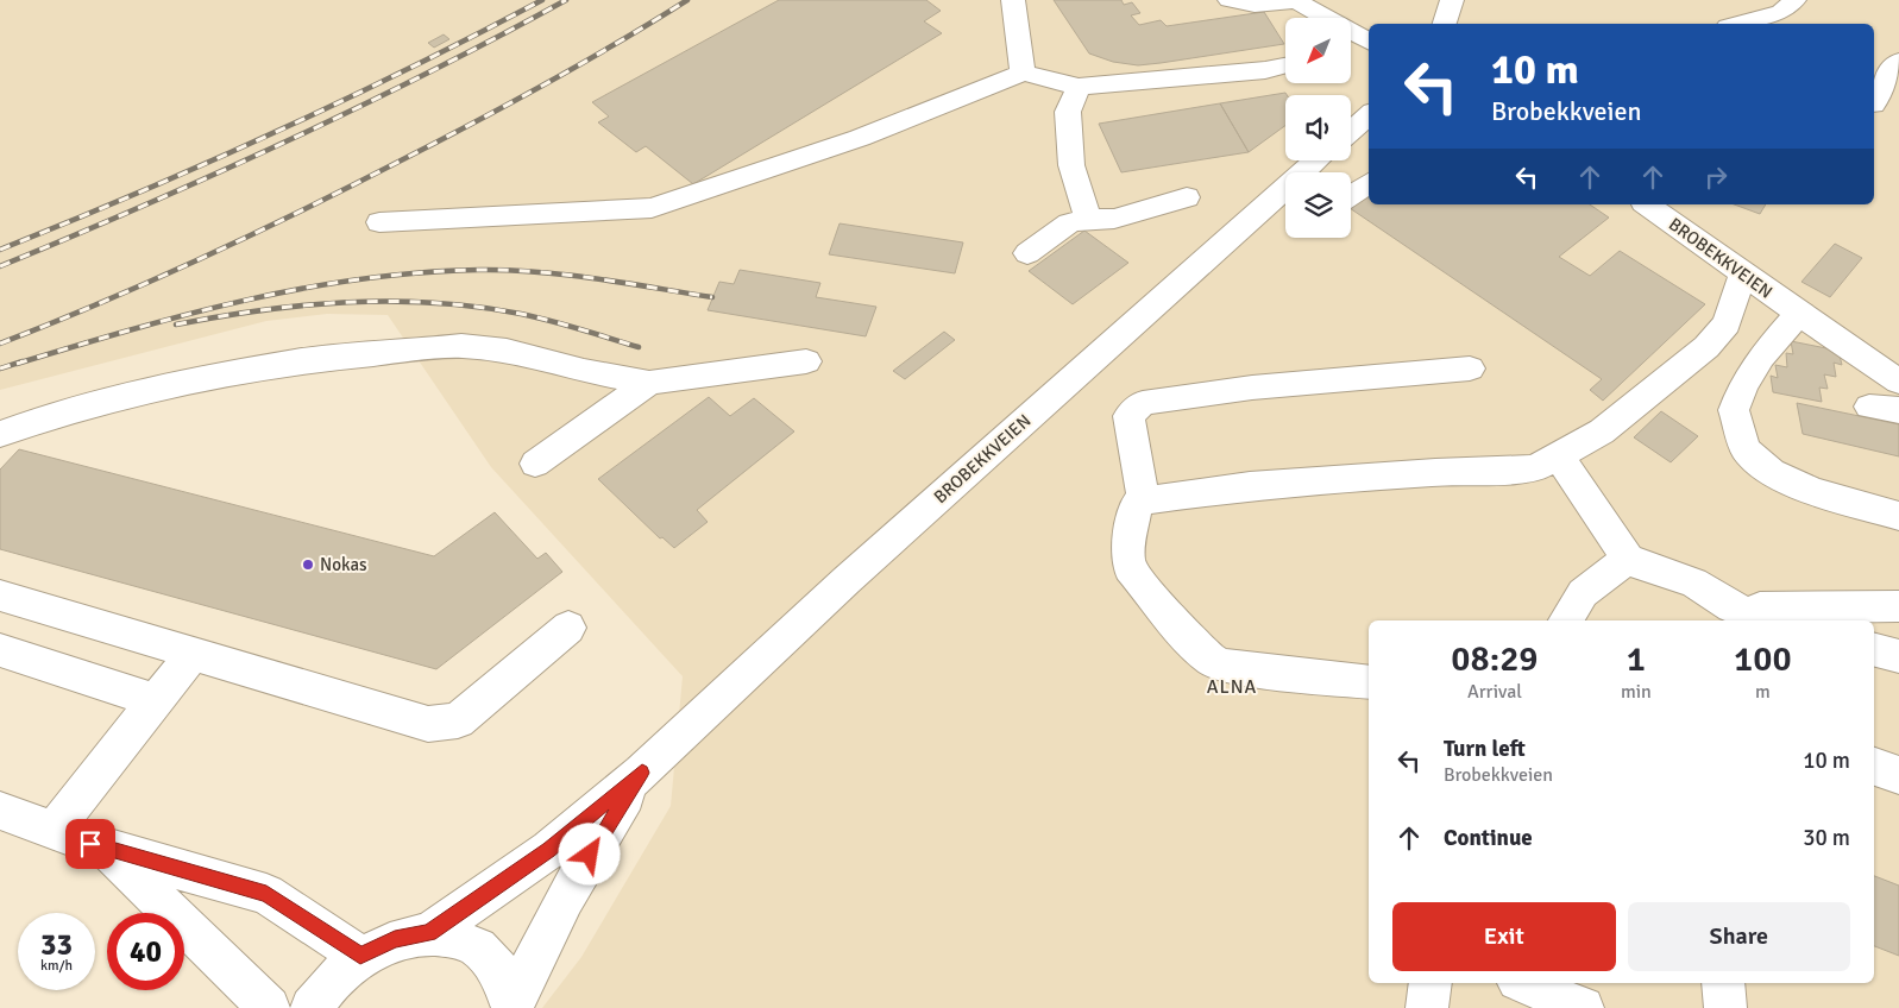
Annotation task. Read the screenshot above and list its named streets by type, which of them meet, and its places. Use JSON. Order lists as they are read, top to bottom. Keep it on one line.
{"streets":{"street":["BROBEKKVEIEN"]},"districts":["ALNA"],"places":["Nokas"],"north":"bottom left","page":{"turn":["10 m","Brobekkveien"],"eta":["08:29","Arrival","1","min","100","m"],"list":[{"name":"Turn left","note":"Brobekkveien","value":"10 m"},{"name":"Continue","value":"30 m"}],"buttons":["Exit","Share"],"speed":"33 km/h","limit":"40"}}
